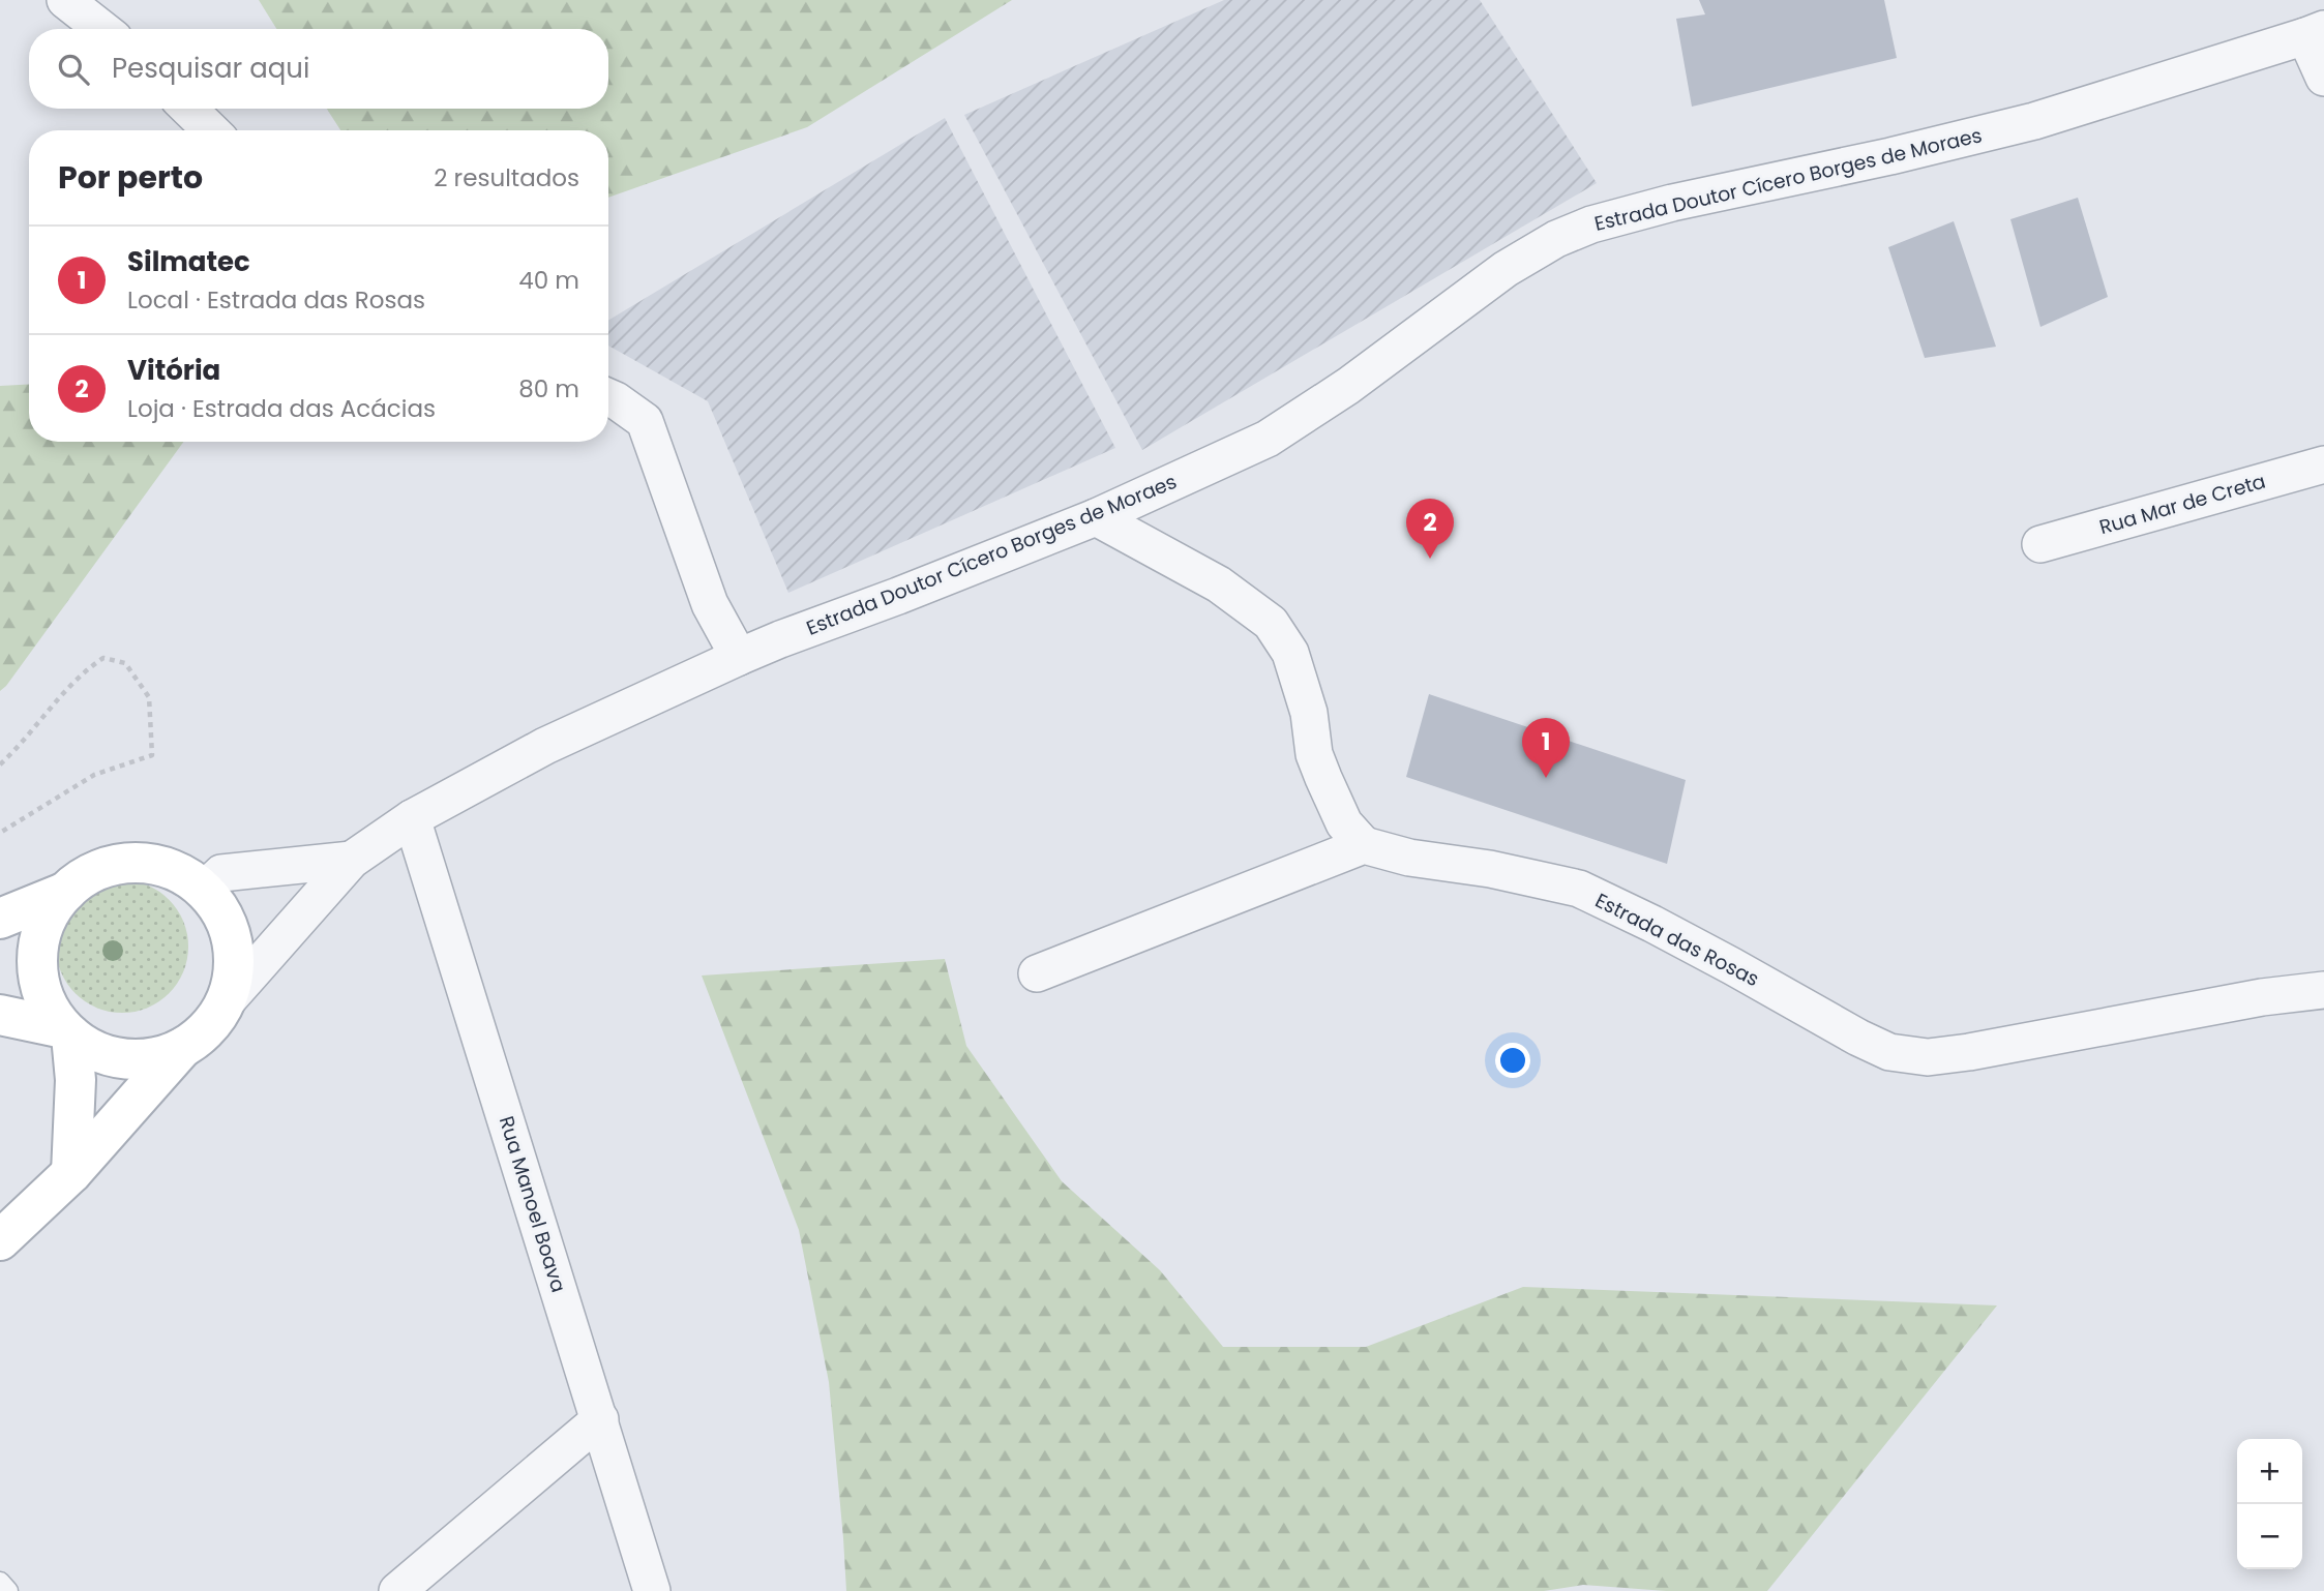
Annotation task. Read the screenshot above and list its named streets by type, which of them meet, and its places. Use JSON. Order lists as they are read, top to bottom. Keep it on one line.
{"streets":{"street":["Estrada Doutor Cícero Borges de Moraes","Rua Mar de Creta","Estrada das Rosas","Rua Manoel Boava"]},"crossings":[["Estrada Doutor Cícero Borges de Moraes","Rua Manoel Boava"]],"page":{"search":"Pesquisar aqui","heading":["Por perto","2 resultados"],"list":[{"mark":"1","name":"Silmatec","note":"Local · Estrada das Rosas","value":"40 m"},{"mark":"2","name":"Vitória","note":"Loja · Estrada das Acácias","value":"80 m"}],"pins":["2","1"],"map_buttons":["+","−"]}}
